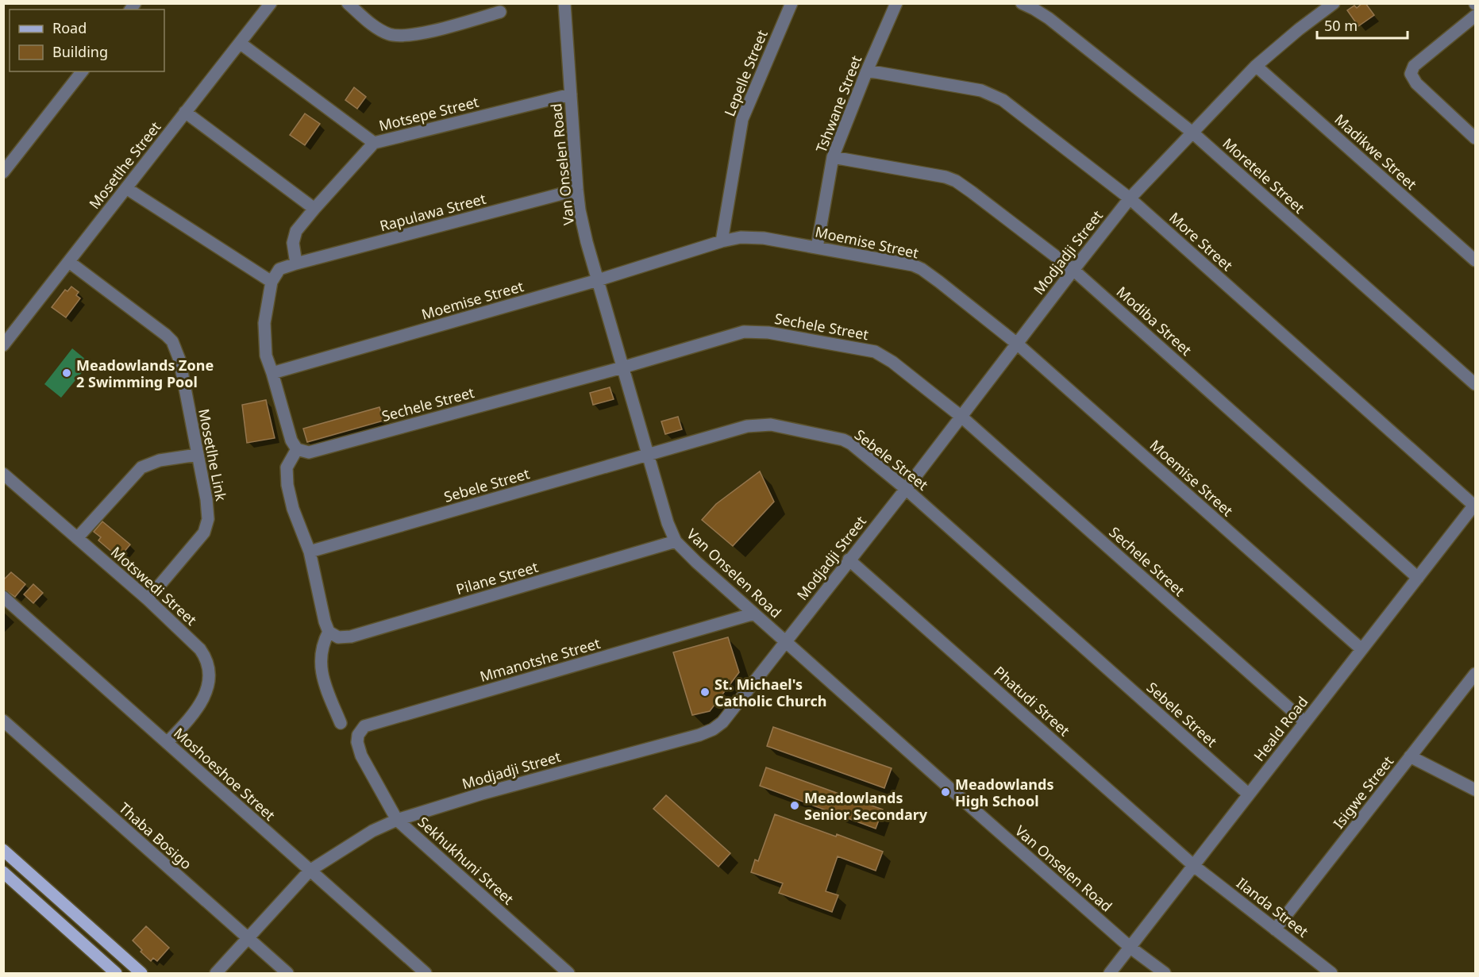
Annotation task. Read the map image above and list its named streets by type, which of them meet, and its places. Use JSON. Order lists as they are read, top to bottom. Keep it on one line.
{"streets":{"street":["Lepelle Street","Tshwane Street","Motsepe Street","Madikwe Street","Van Onselen Road","Mosetlhe Street","Moretele Street","Rapulawa Street","More Street","Moemise Street","Modjadji Street","Modiba Street","Sechele Street","Mosetlhe Link","Sebele Street","Pilane Street","Motswedi Street","Mmanotshe Street","Phatudi Street","Heald Road","Moshoeshoe Street","Isigwe Street","Thaba Bosigo","Sekhukhuni Street","Ilanda Street"]},"crossings":[["Lepelle Street","Moemise Street"],["Tshwane Street","More Street"],["Tshwane Street","Moemise Street"],["Tshwane Street","Modiba Street"],["Motsepe Street","Van Onselen Road"],["Motsepe Street","Mosetlhe Street"],["Madikwe Street","Modjadji Street"],["Van Onselen Road","Rapulawa Street"],["Van Onselen Road","Moemise Street"],["Van Onselen Road","Modjadji Street"],["Van Onselen Road","Sechele Street"],["Van Onselen Road","Sebele Street"],["Van Onselen Road","Pilane Street"],["Van Onselen Road","Mmanotshe Street"],["Van Onselen Road","Heald Road"],["Mosetlhe Street","Mosetlhe Link"],["Moretele Street","Modjadji Street"],["More Street","Modjadji Street"],["More Street","Heald Road"],["Moemise Street","Modjadji Street"],["Moemise Street","Heald Road"],["Modjadji Street","Modiba Street"],["Modjadji Street","Sechele Street"],["Modjadji Street","Sebele Street"],["Modjadji Street","Phatudi Street"],["Modjadji Street","Moshoeshoe Street"],["Modjadji Street","Thaba Bosigo"],["Modjadji Street","Sekhukhuni Street"],["Modiba Street","Heald Road"],["Sechele Street","Heald Road"],["Mosetlhe Link","Motswedi Street"],["Sebele Street","Heald Road"],["Motswedi Street","Moshoeshoe Street"],["Mmanotshe Street","Sekhukhuni Street"],["Phatudi Street","Heald Road"],["Phatudi Street","Ilanda Street"],["Heald Road","Ilanda Street"],["Isigwe Street","Ilanda Street"]],"places":["Meadowlands Zone 2 Swimming Pool","St. Michael's Catholic Church","Meadowlands High School","Meadowlands Senior Secondary"],"legend":["Road","Building"],"scale_bar":"50 m"}
